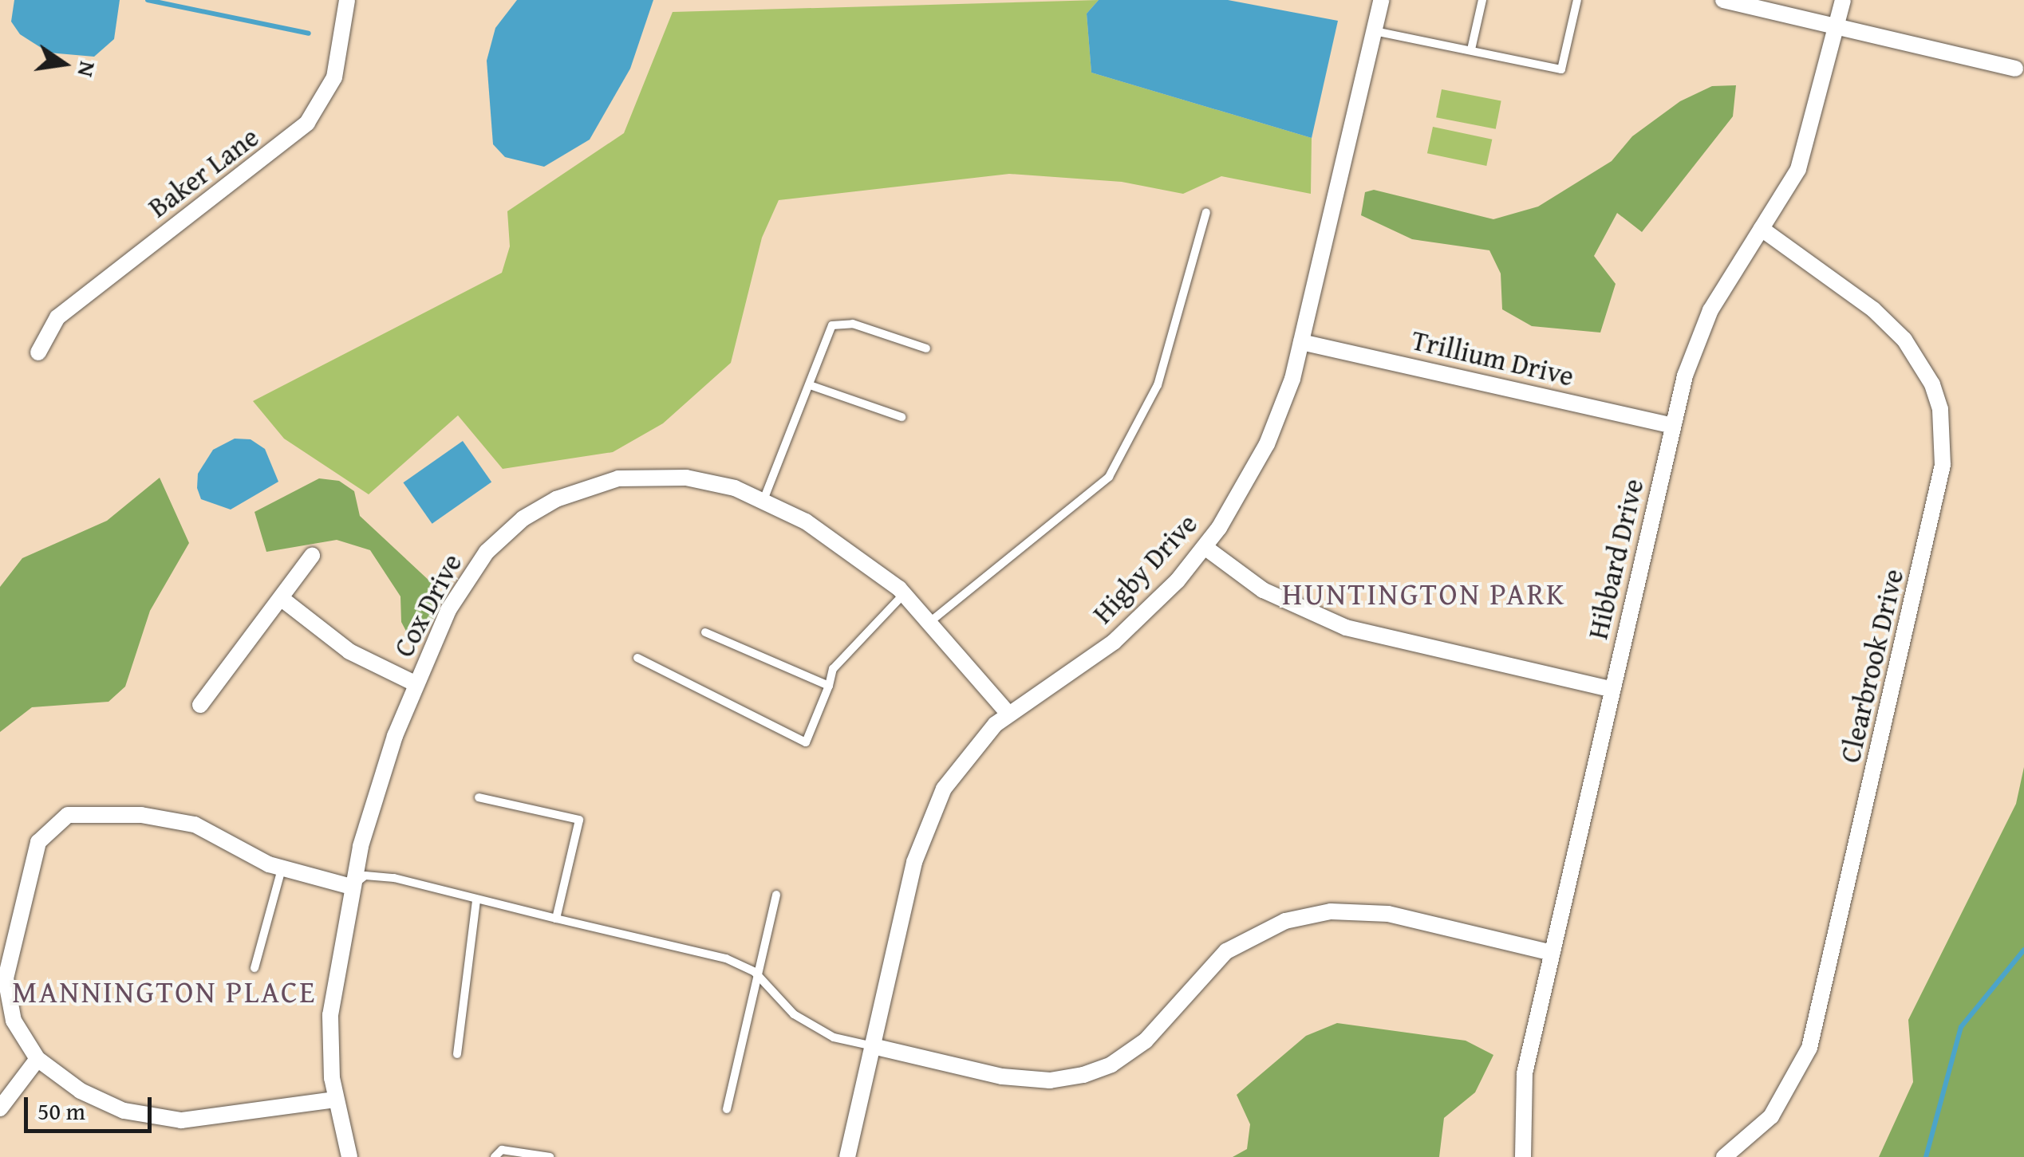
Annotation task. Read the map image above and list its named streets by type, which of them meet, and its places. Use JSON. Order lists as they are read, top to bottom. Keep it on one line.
{"streets":{"street":["Baker Lane","Trillium Drive","Hibbard Drive","Higby Drive","Cox Drive","Clearbrook Drive"]},"crossings":[["Trillium Drive","Hibbard Drive"],["Trillium Drive","Higby Drive"],["Hibbard Drive","Clearbrook Drive"],["Higby Drive","Cox Drive"]],"districts":["HUNTINGTON PARK","MANNINGTON PLACE"],"scale_bar":"50 m","north":"right"}
